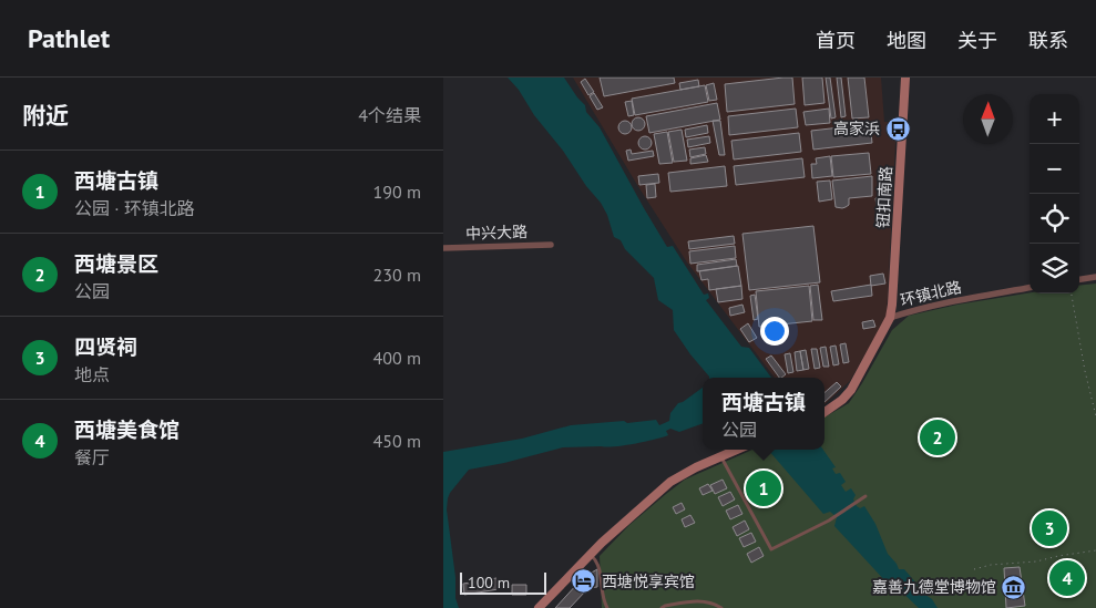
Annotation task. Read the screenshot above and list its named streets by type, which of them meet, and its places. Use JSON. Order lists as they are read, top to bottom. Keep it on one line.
{"streets":{"street":["钮扣南路","中兴大路","环镇北路"]},"crossings":[["钮扣南路","环镇北路"]],"places":{"bus stop":["高家浜"],"hotel":["西塘悦享宾馆"],"museum":["嘉善九德堂博物馆"]},"scale_bar":"100 m","north":"top","page":{"header":"Pathlet","nav":["首页","地图","关于","联系"],"heading":["附近","4个结果"],"map_buttons":["+","−"],"list":[{"mark":"1","name":"西塘古镇","note":"公园 · 环镇北路","value":"190 m"},{"mark":"2","name":"西塘景区","note":"公园","value":"230 m"},{"mark":"3","name":"四贤祠","note":"地点","value":"400 m"},{"mark":"4","name":"西塘美食馆","note":"餐厅","value":"450 m"}],"popup":["西塘古镇","公园"],"pins":["2","1","3","4"],"scale":"100 m"}}
